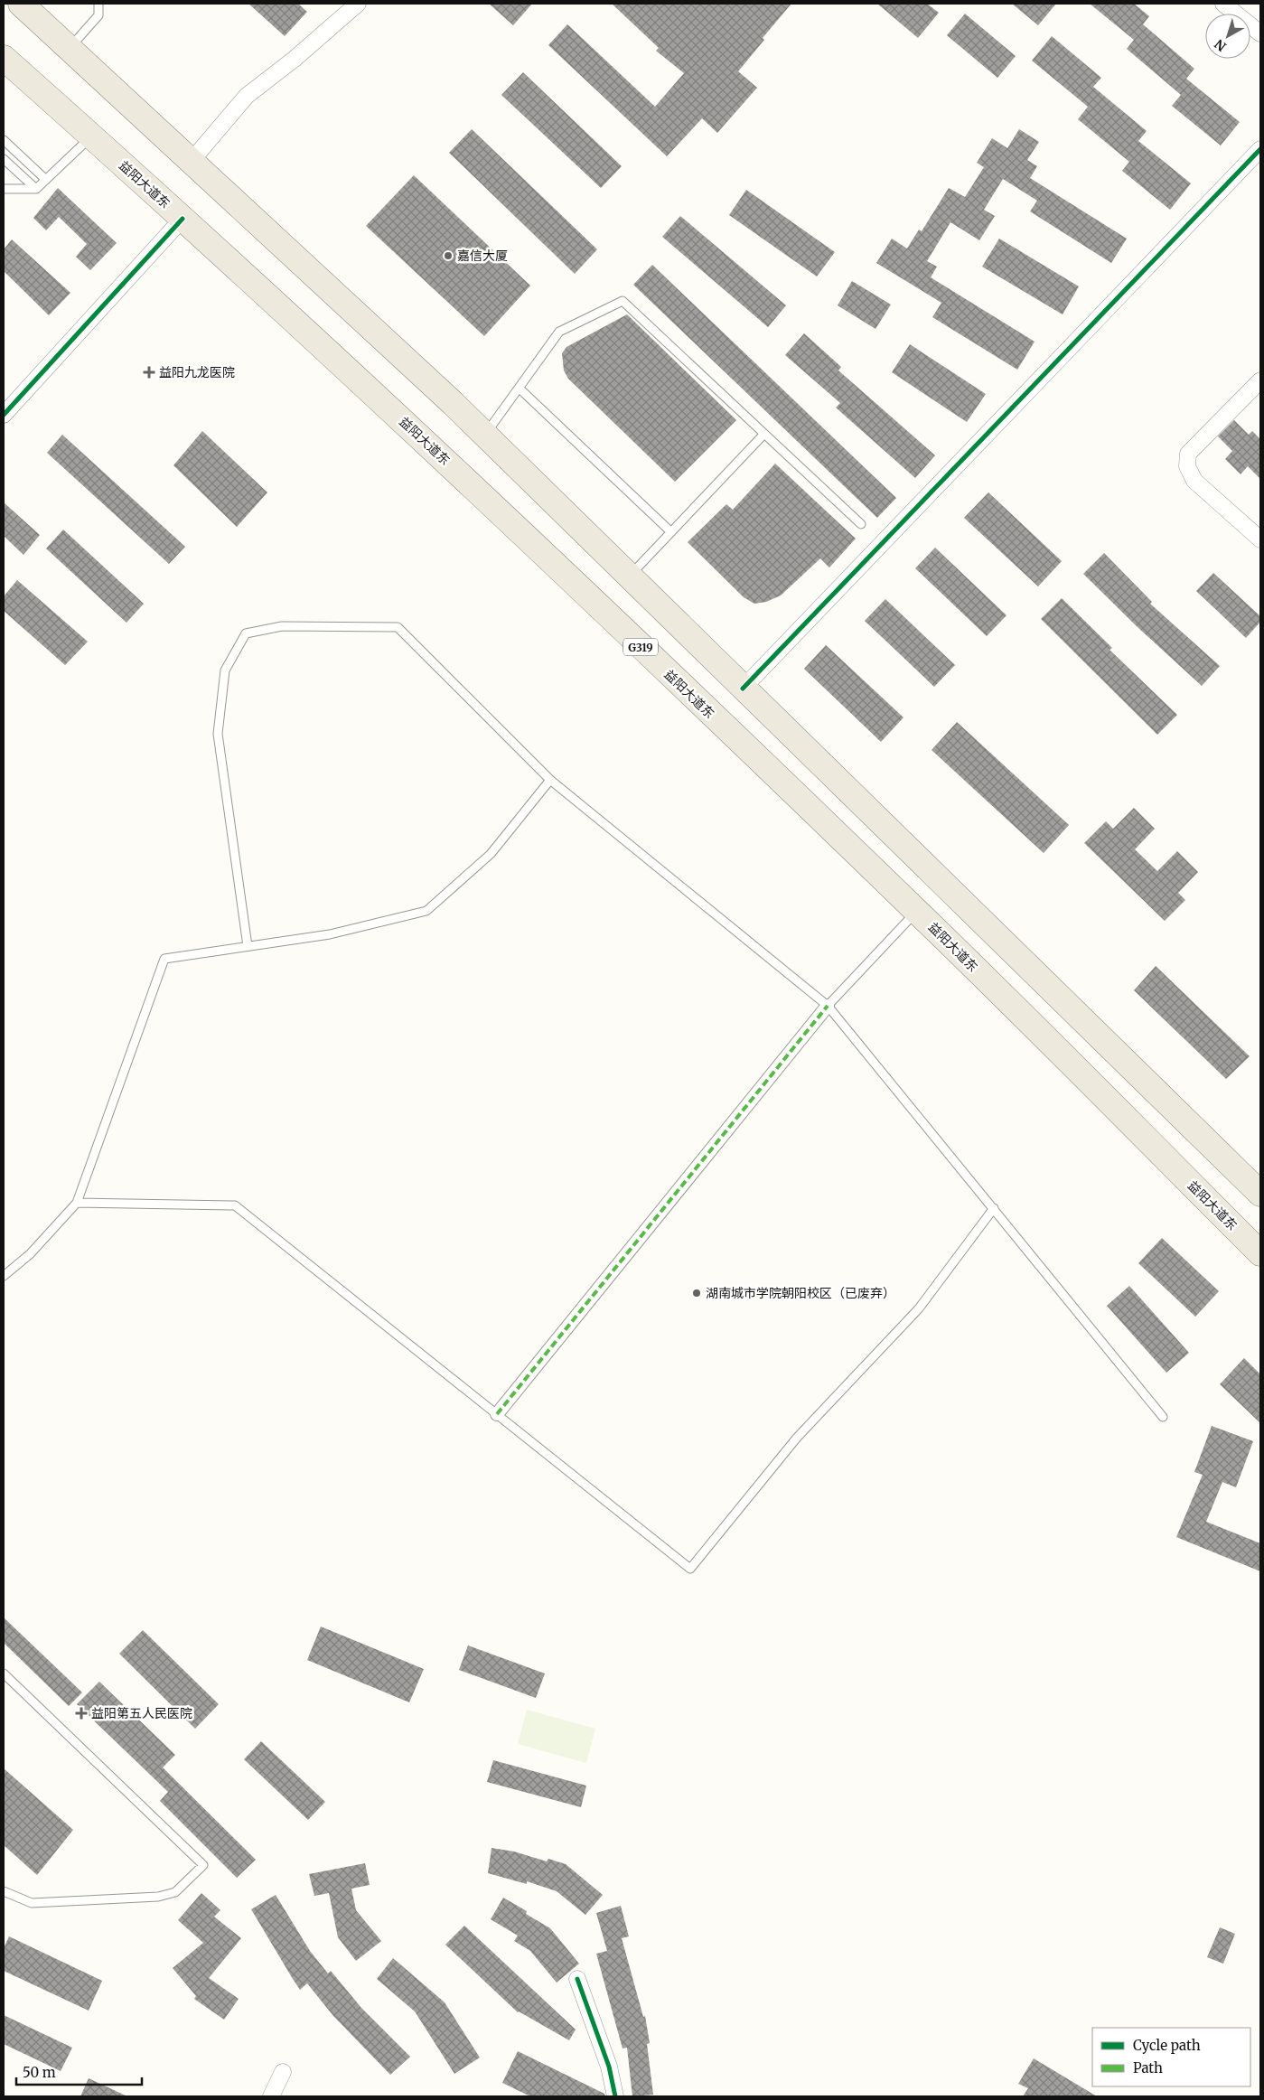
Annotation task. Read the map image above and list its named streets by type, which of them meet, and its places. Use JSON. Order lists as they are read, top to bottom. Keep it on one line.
{"streets":{"main road":["益阳大道东","G319"]},"places":{"other":["嘉信大厦","湖南城市学院朝阳校区（已废弃）"],"health":["益阳九龙医院","益阳第五人民医院"]},"legend":["Cycle path","Path"],"scale_bar":"50 m","north":"bottom left"}
